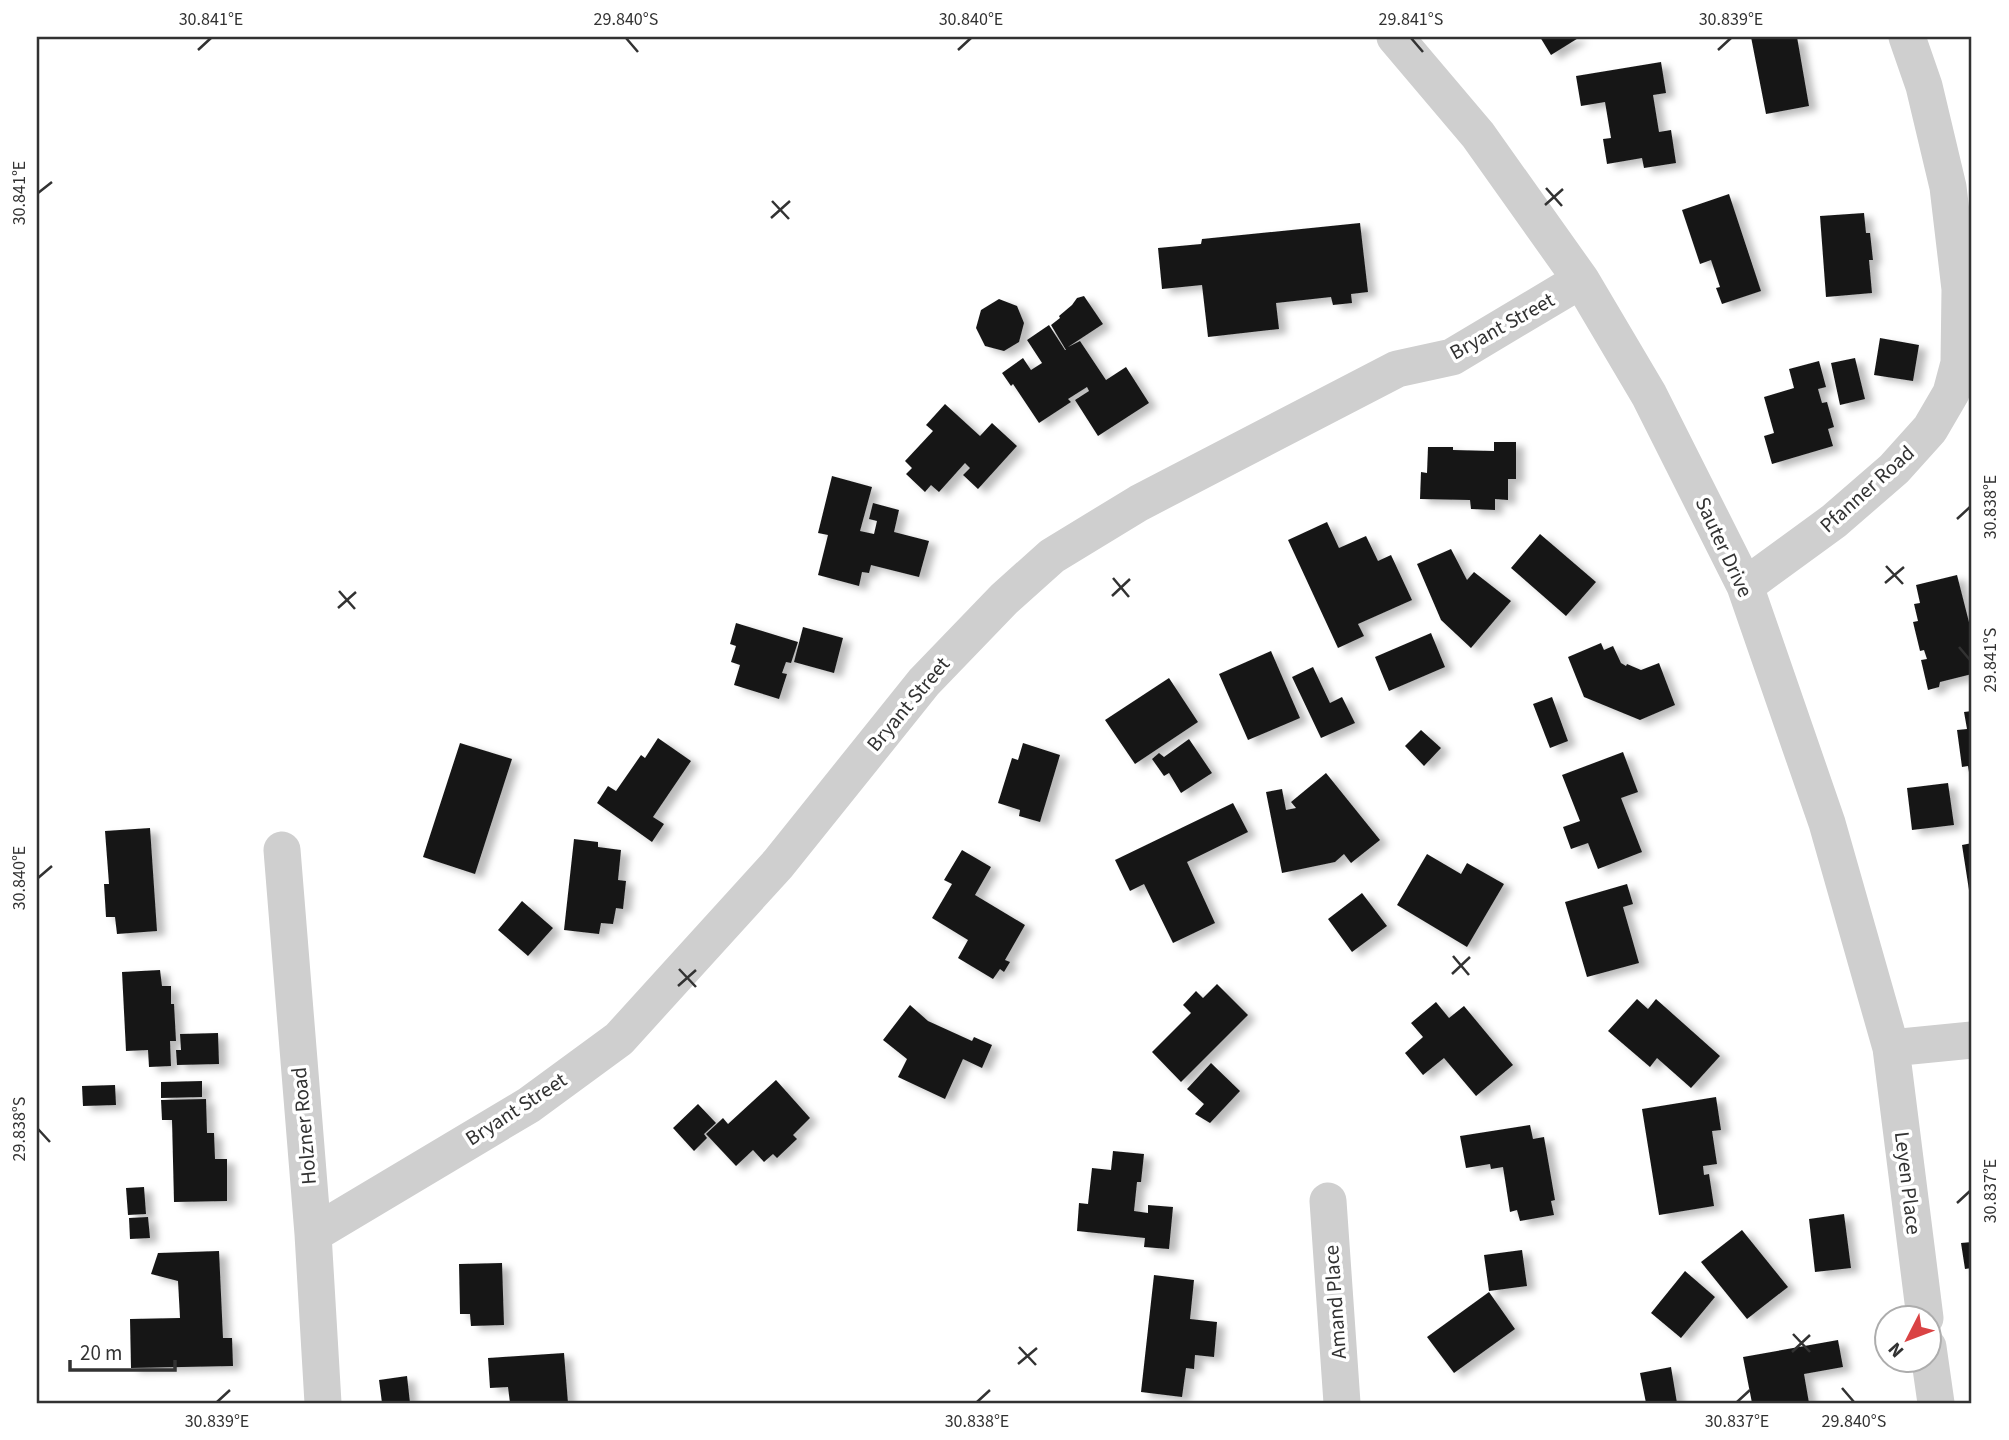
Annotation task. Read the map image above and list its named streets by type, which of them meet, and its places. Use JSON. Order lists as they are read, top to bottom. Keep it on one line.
{"streets":{"street":["Bryant Street","Pfanner Road","Sauter Drive","Holzner Road","Leyen Place","Amand Place"]},"crossings":[["Bryant Street","Sauter Drive"],["Bryant Street","Holzner Road"],["Pfanner Road","Sauter Drive"],["Sauter Drive","Leyen Place"]],"scale_bar":"20 m","north":"bottom left","coordinates":["30.841°E","29.840°S","30.840°E","29.841°S","30.839°E","30.838°E","29.838°S","30.837°E"]}
